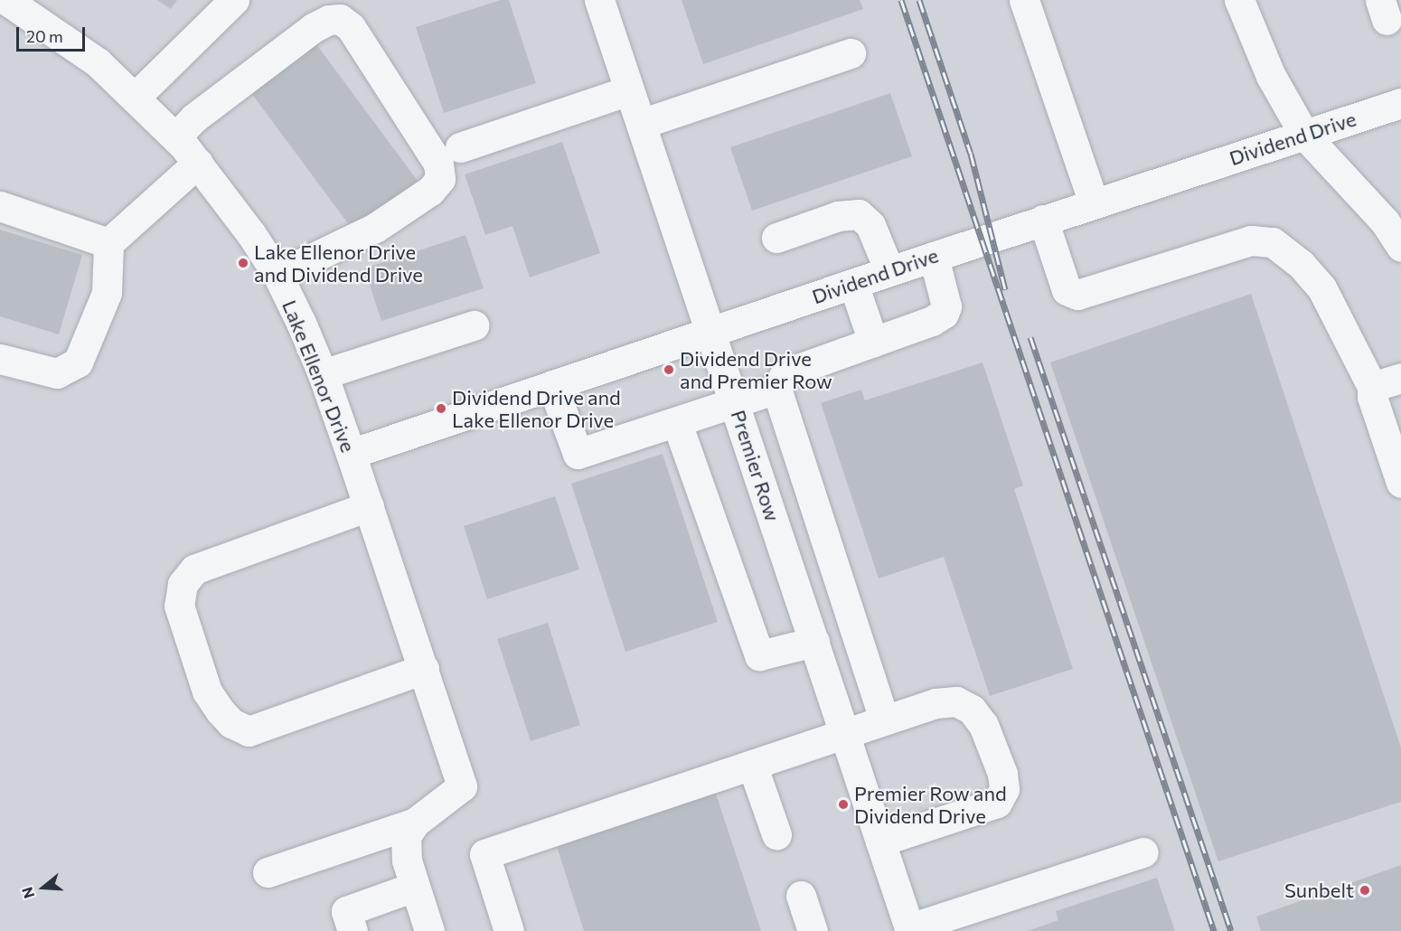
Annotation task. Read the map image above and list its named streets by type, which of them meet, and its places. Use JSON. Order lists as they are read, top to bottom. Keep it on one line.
{"streets":{"street":["Dividend Drive","Lake Ellenor Drive","Premier Row"]},"crossings":[["Dividend Drive","Lake Ellenor Drive"],["Dividend Drive","Premier Row"]],"places":["Lake Ellenor Drive and Dividend Drive","Dividend Drive and Premier Row","Dividend Drive and Lake Ellenor Drive","Premier Row and Dividend Drive","Sunbelt"],"scale_bar":"20 m","north":"left"}
